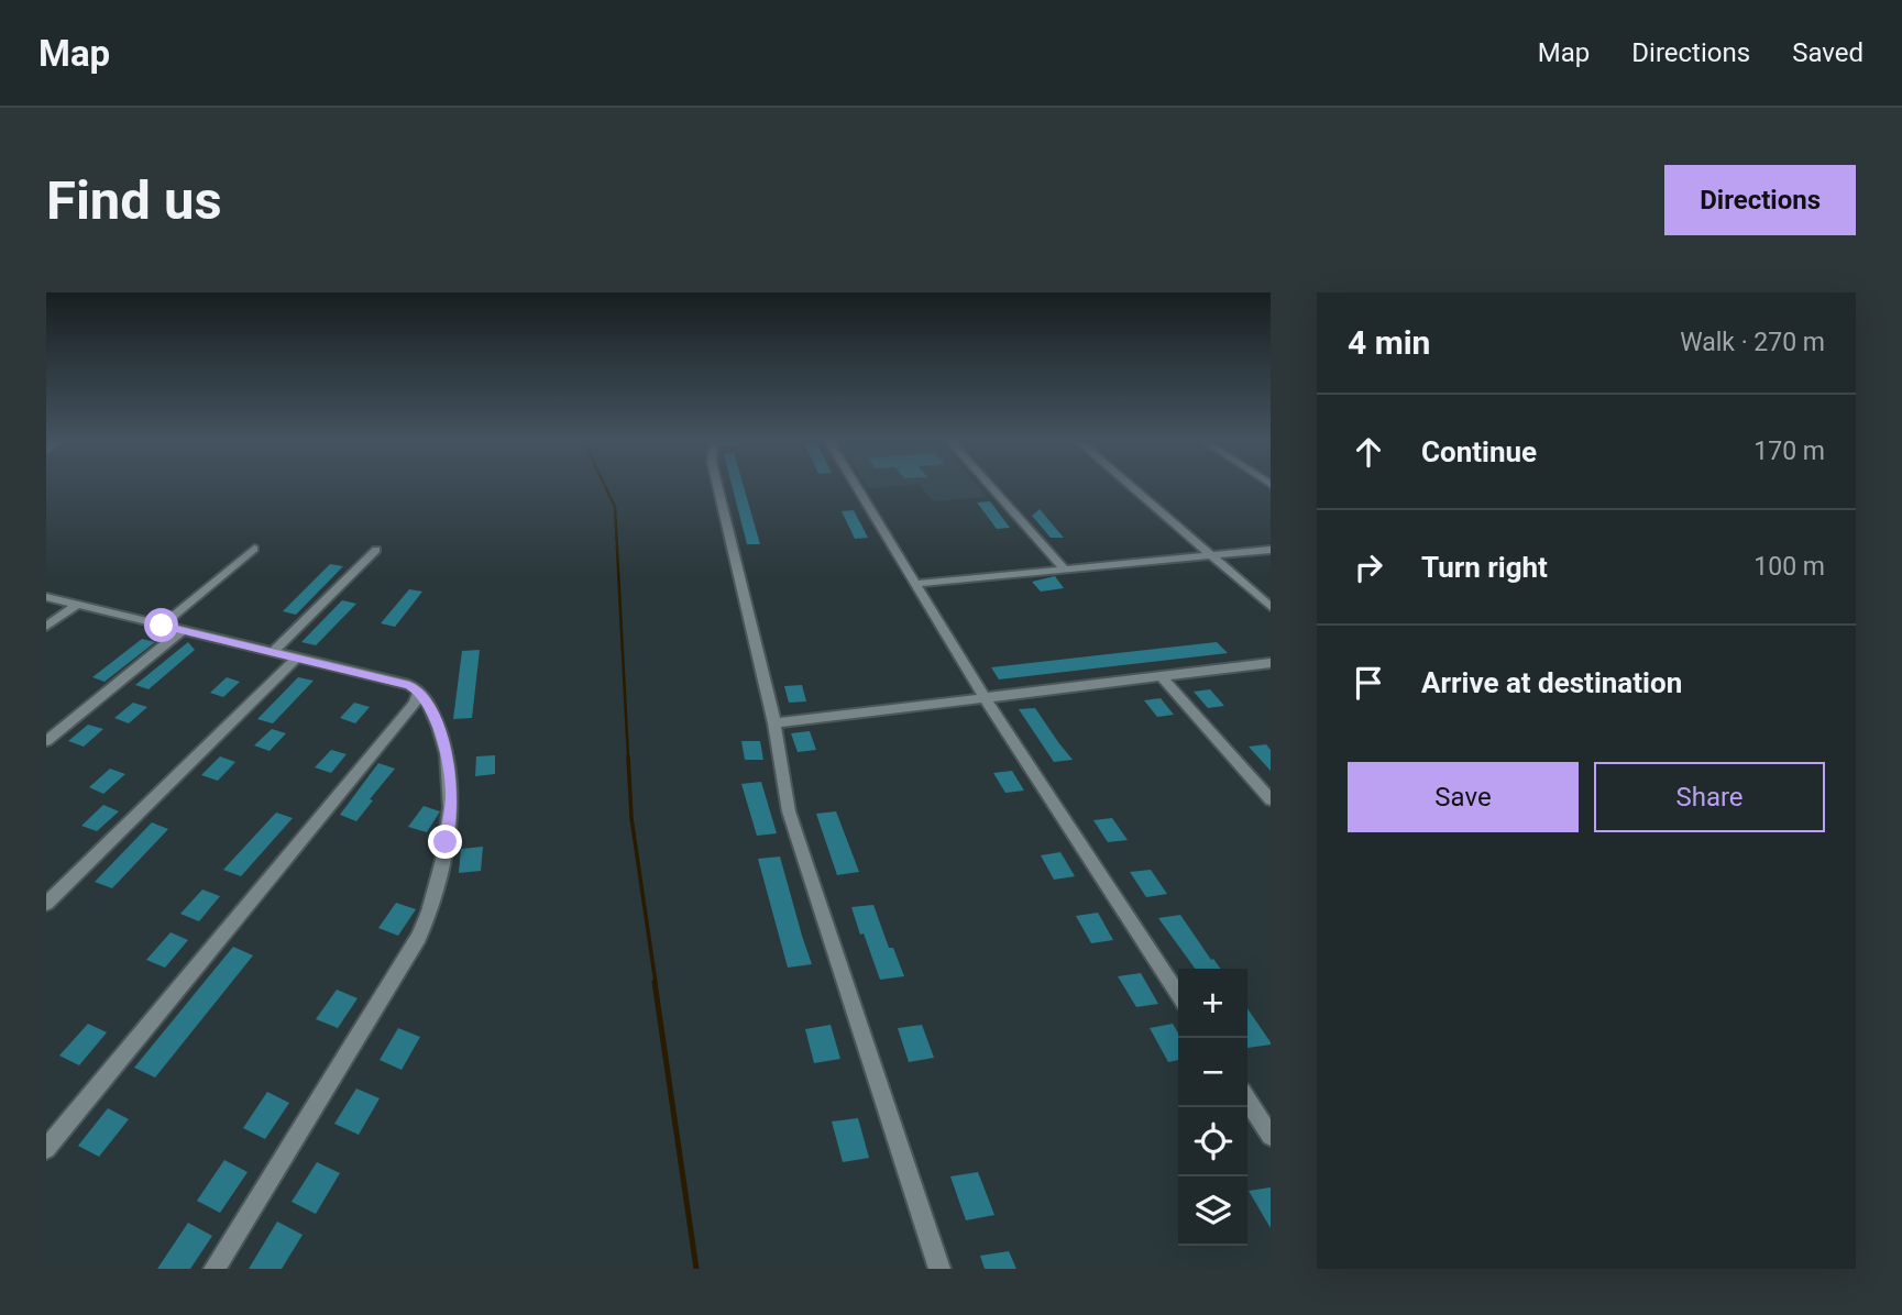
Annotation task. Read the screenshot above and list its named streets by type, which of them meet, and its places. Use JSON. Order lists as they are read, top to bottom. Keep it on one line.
{"page":{"header":"Map","nav":["Map","Directions","Saved"],"buttons":["Directions",["Save","Share"]],"title":"Find us","heading":["4 min","Walk · 270 m"],"list":[["Continue","170 m"],["Turn right","100 m"],"Arrive at destination"],"map_buttons":["+","−"]}}
